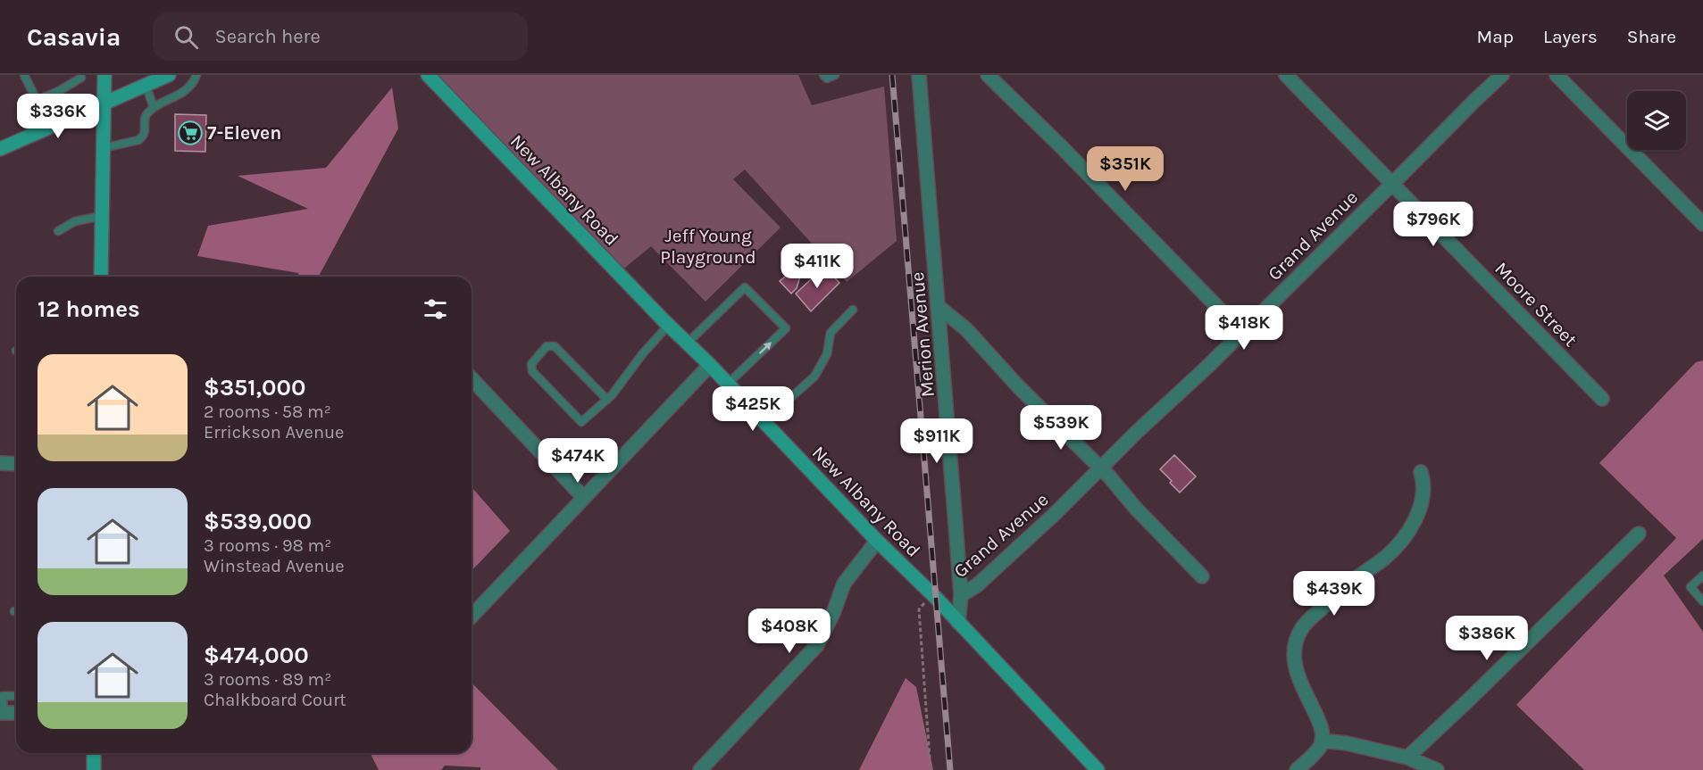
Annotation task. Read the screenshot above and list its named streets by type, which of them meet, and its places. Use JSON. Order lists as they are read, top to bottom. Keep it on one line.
{"streets":{"main road":["New Albany Road"],"street":["Grand Avenue","Moore Street","Merion Avenue"]},"crossings":[["New Albany Road","Merion Avenue"],["Grand Avenue","Moore Street"],["Grand Avenue","Merion Avenue"]],"parks":["Jeff Young Playground"],"places":{"supermarket":["7-Eleven"]},"page":{"header":"Casavia","search":"Search here","nav":["Map","Layers","Share"],"price":["$336K","$351K","$796K","$411K","$418K","$425K","$539K","$911K","$474K","$439K","$408K","$386K"],"heading":"12 homes","list":[{"name":"$351,000","note":"2 rooms · 58 m² · Errickson Avenue"},{"name":"$539,000","note":"3 rooms · 98 m² · Winstead Avenue"},{"name":"$474,000","note":"3 rooms · 89 m² · Chalkboard Court"}]}}
